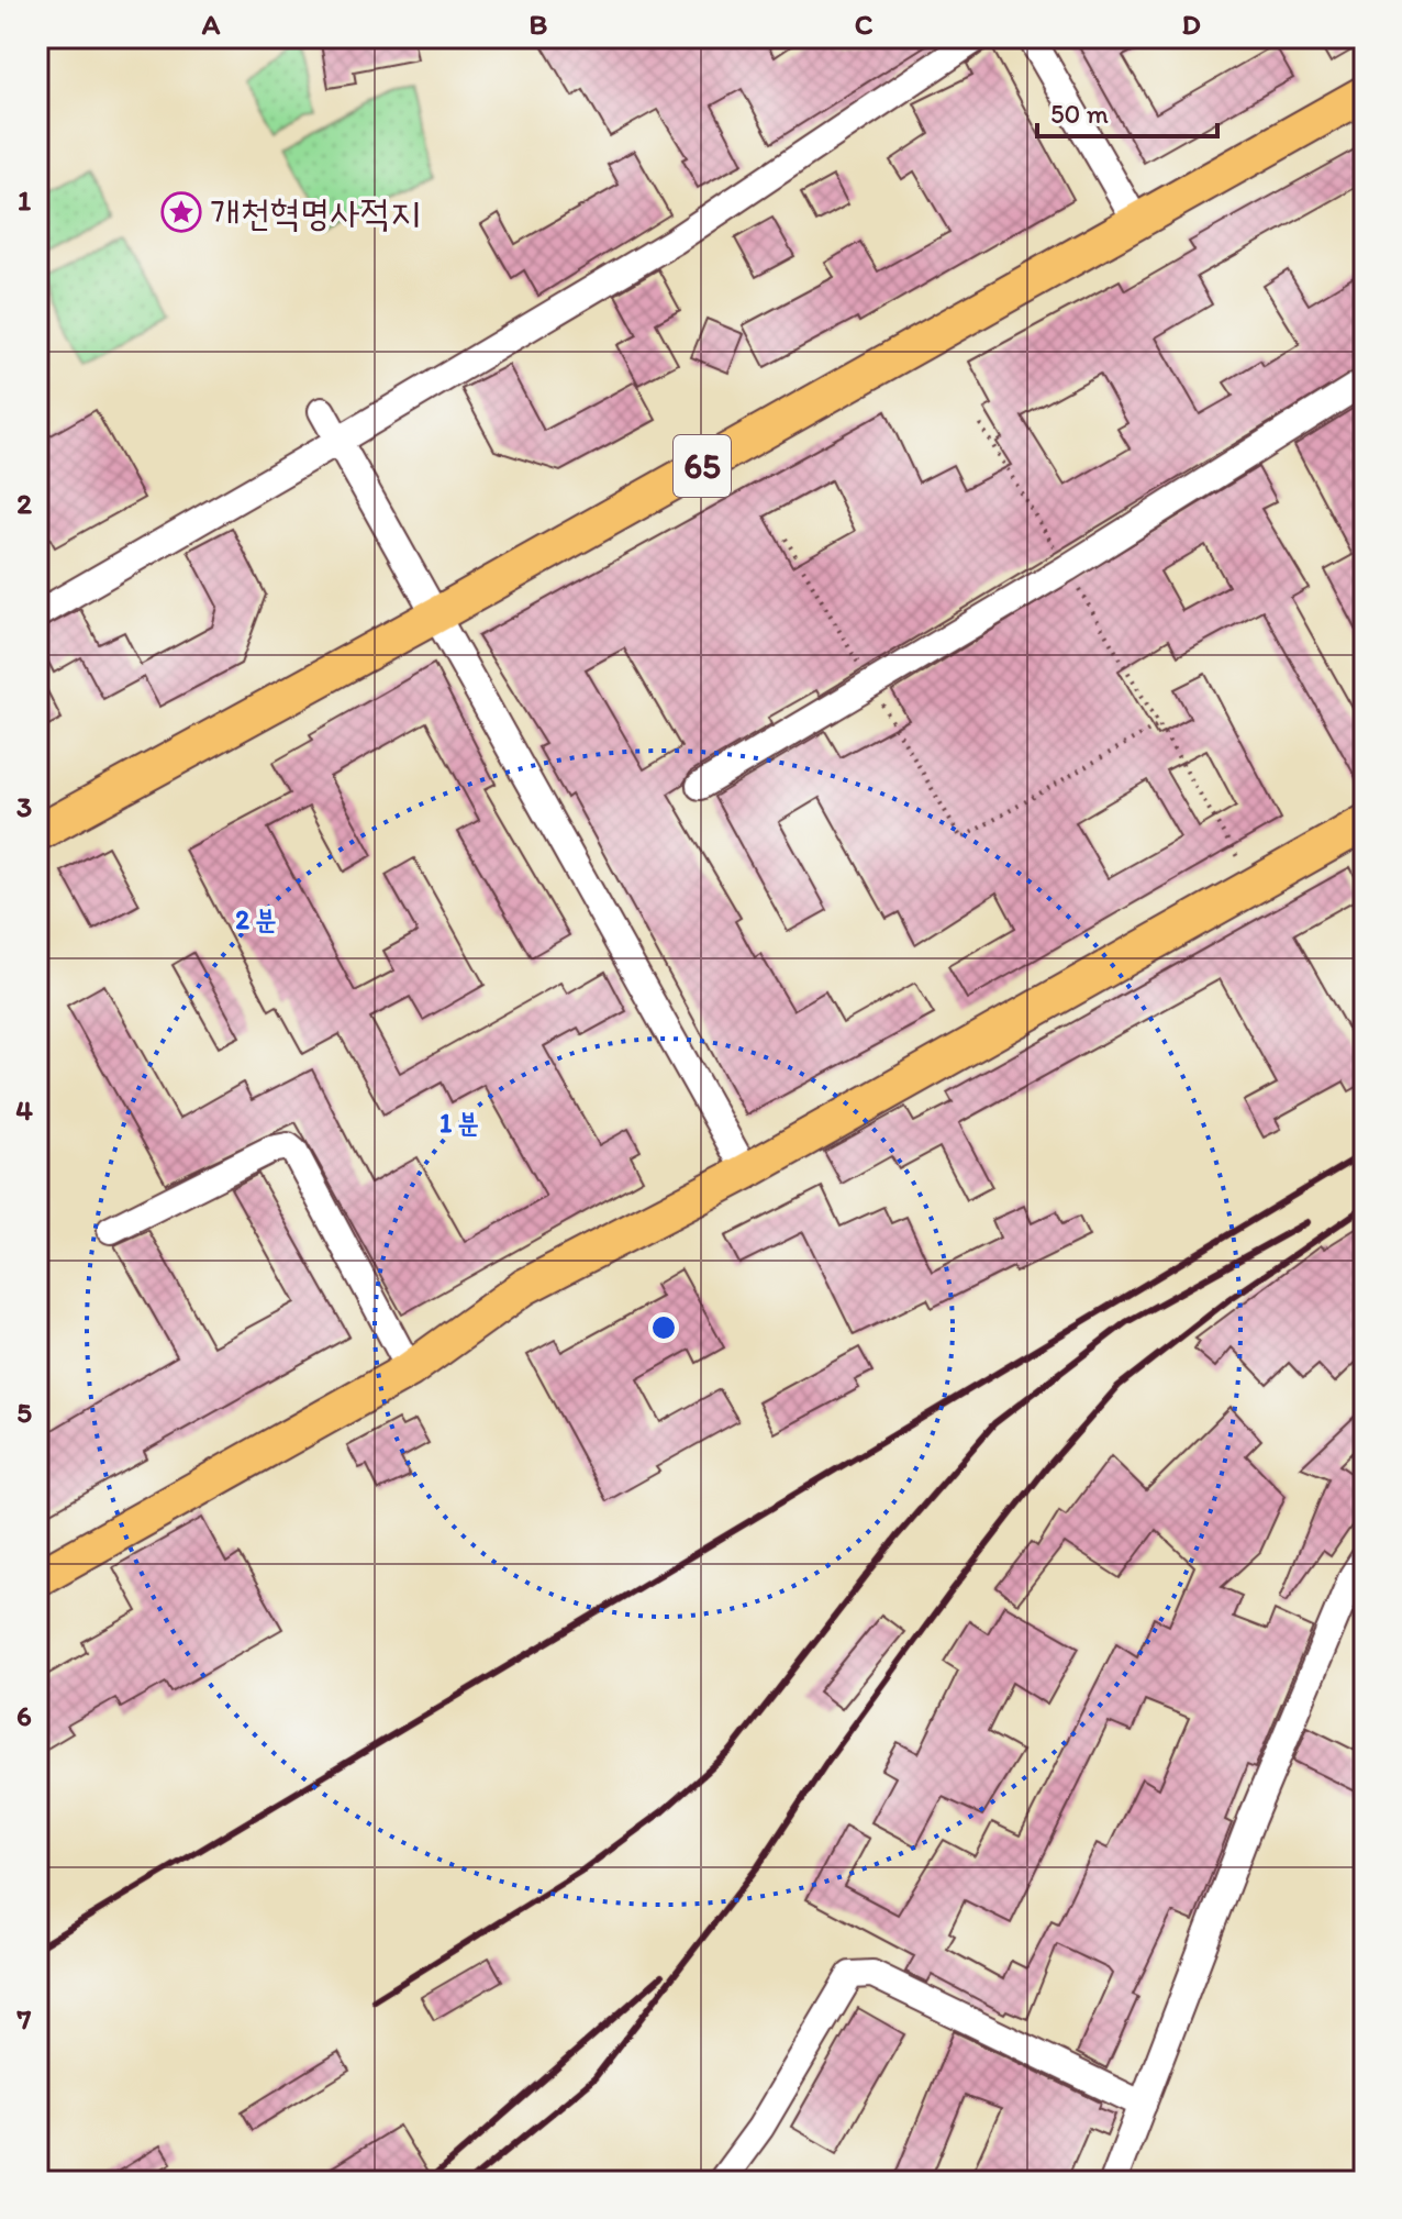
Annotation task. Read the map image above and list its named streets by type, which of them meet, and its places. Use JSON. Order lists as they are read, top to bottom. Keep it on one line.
{"streets":{"main road":["65"]},"places":{"place":["개천혁명사적지"]},"scale_bar":"50 m","grid":{"columns":["A","B","C","D"],"rows":["1","2","3","4","5","6","7"]},"rings":["2 분","1 분"]}
